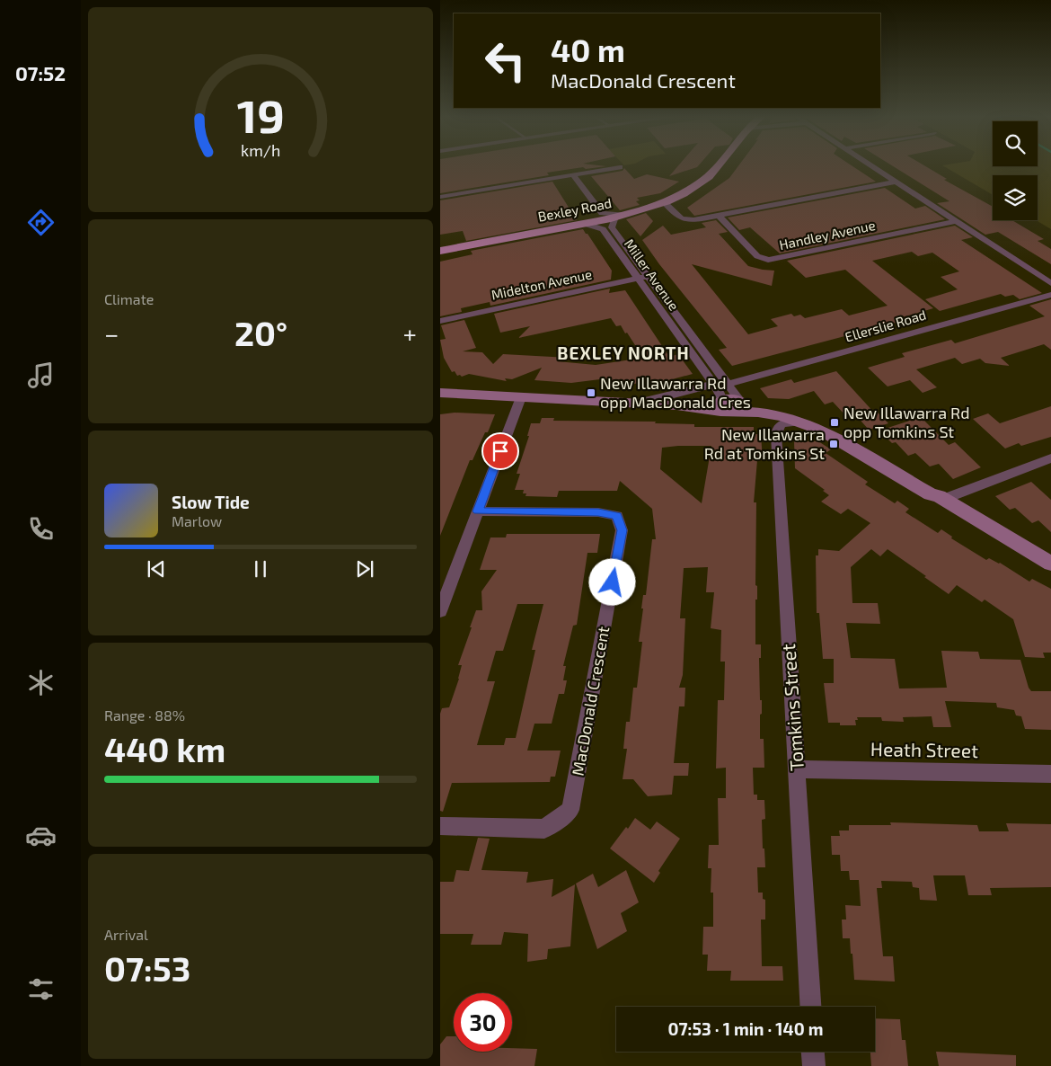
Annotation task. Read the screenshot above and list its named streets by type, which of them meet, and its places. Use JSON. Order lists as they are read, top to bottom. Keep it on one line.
{"streets":{"main road":["Bexley Road"],"street":["Handley Avenue","Miller Avenue","Midelton Avenue","Ellerslie Road","MacDonald Crescent","Tomkins Street","Heath Street"]},"crossings":[["Bexley Road","Miller Avenue"],["Miller Avenue","Midelton Avenue"],["Miller Avenue","Ellerslie Road"],["Tomkins Street","Heath Street"]],"districts":["BEXLEY NORTH"],"places":{"transit":["New Illawarra Rd opp MacDonald Cres","New Illawarra Rd opp Tomkins St","New Illawarra Rd at Tomkins St"]},"page":{"tabs":"07:52","turn":["40 m","MacDonald Crescent"],"tile":["Climate",["Range · 88%","440 km"],["Arrival","07:53"]],"heat":["−","20°","+"],"song":["Slow Tide","Marlow"],"limit":"30","trip":"07:53 · 1 min · 140 m","gauge":["19","km/h"]}}
